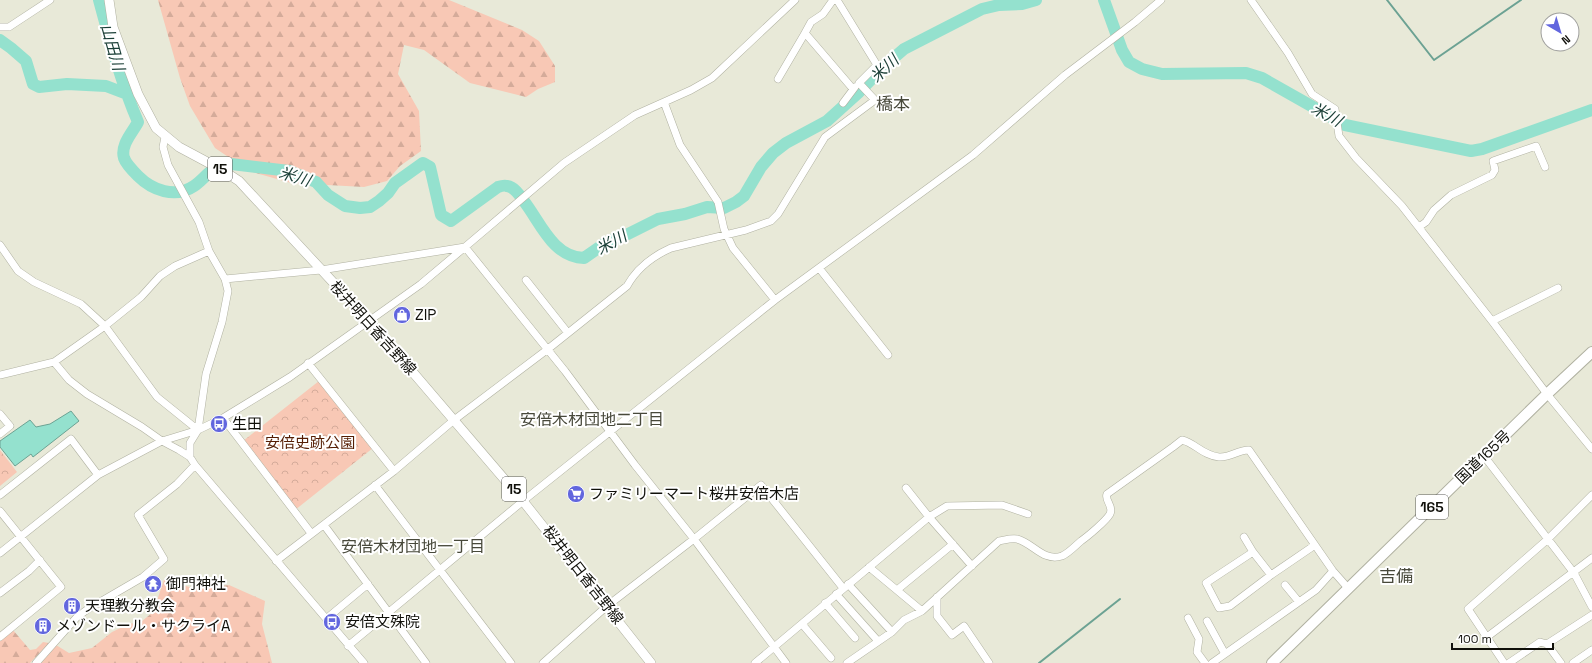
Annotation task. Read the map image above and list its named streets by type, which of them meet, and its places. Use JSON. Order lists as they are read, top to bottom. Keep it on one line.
{"streets":{"highway":["国道165号","165"],"main road":["15","桜井明日香吉野線"]},"districts":["橋本","安倍木材団地二丁目","安倍木材団地一丁目","吉備"],"water":["山田川","米川"],"parks":["安倍史跡公園"],"places":{"shop":["ZIP"],"bus stop":["生田","安倍文殊院"],"supermarket":["ファミリーマート桜井安倍木店"],"temple":["御門神社"],"building":["天理教分教会","メゾンドール・サクライA"]},"scale_bar":"100 m","north":"bottom right"}
